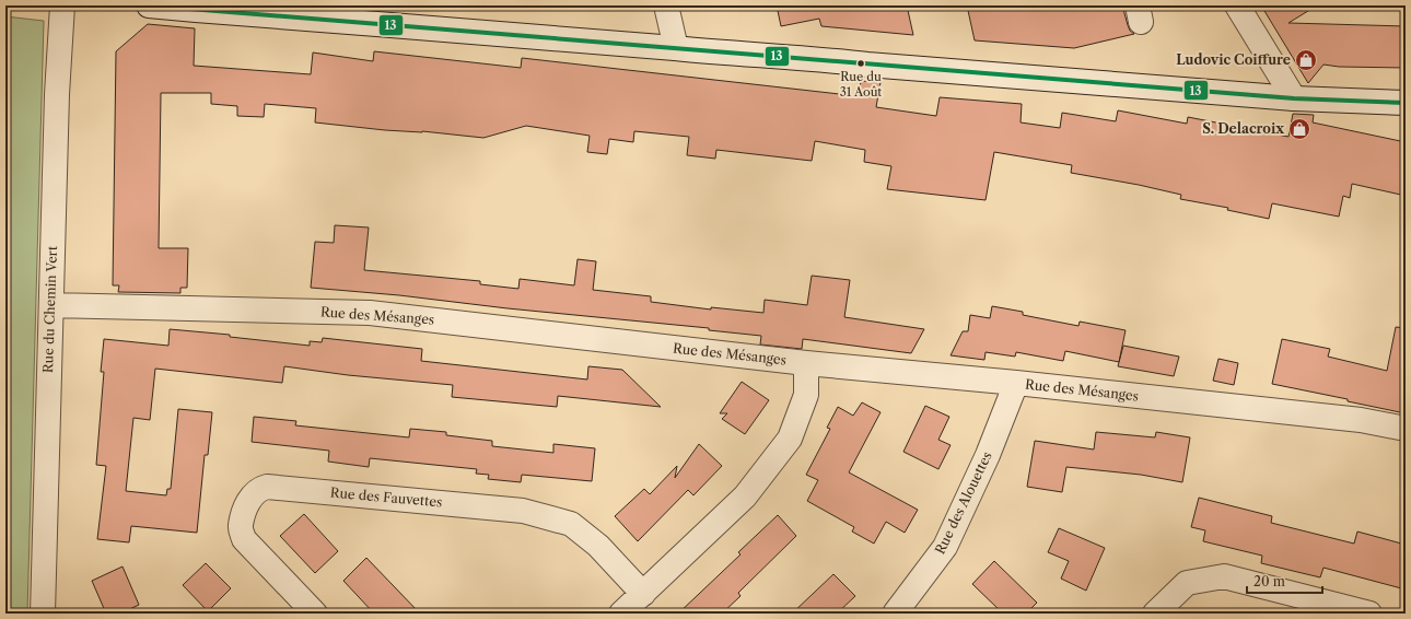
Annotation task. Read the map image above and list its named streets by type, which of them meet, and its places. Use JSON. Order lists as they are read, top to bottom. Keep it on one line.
{"streets":{"street":["Rue du Chemin Vert","Rue des Mésanges","Rue des Fauvettes","Rue des Alouettes"]},"crossings":[["Rue du Chemin Vert","Rue des Mésanges"],["Rue des Mésanges","Rue des Alouettes"]],"places":{"shop":["Ludovic Coiffure","S. Delacroix"],"other":["Rue du 31 Août"]},"lines":["transit line 13"],"scale_bar":"20 m"}
